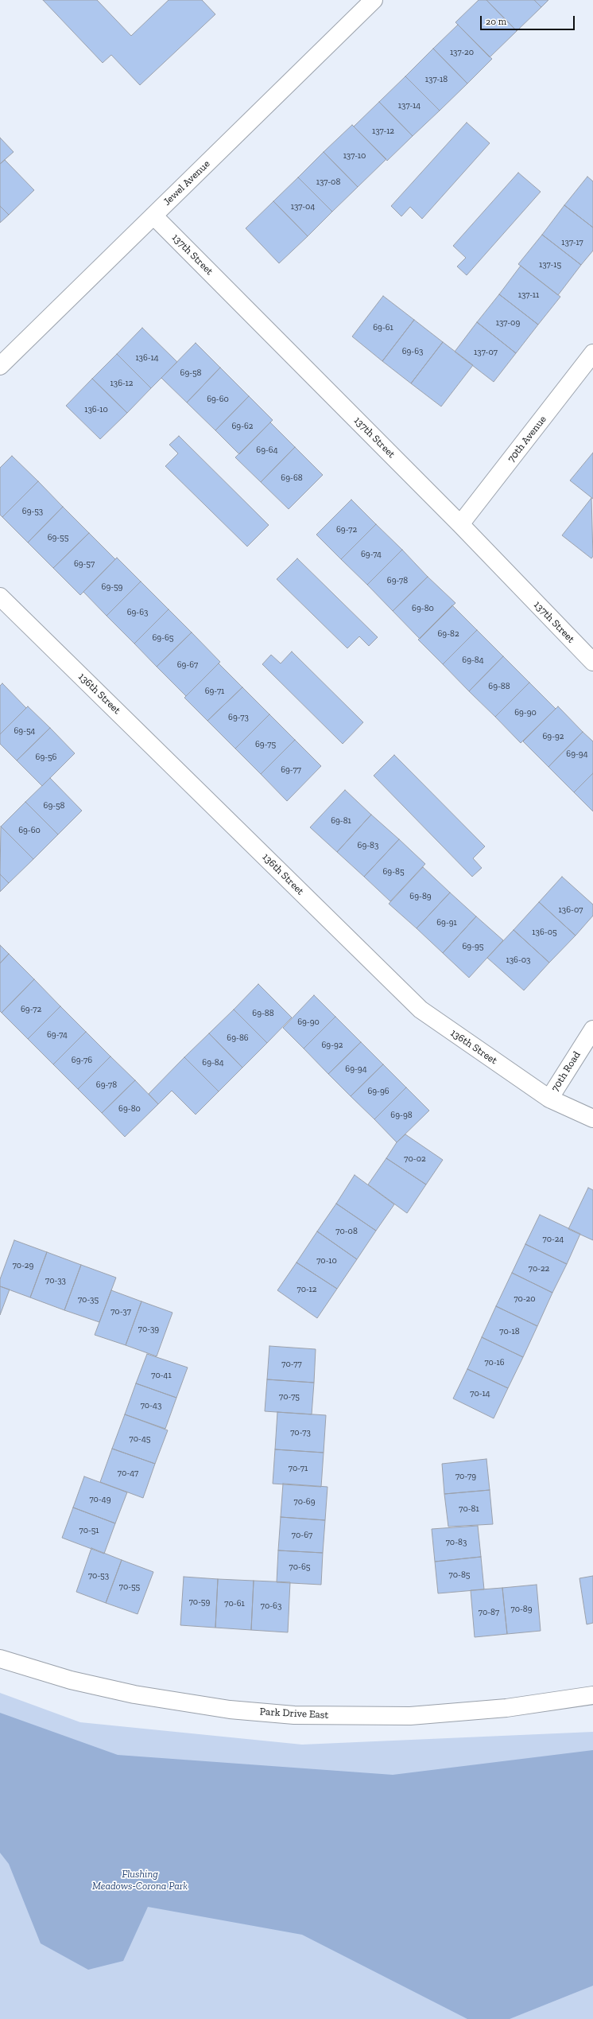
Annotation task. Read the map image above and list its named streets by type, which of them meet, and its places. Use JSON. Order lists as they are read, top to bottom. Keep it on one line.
{"streets":{"street":["Jewel Avenue","137th Street","70th Avenue","136th Street","70th Road","Park Drive East"]},"crossings":[["Jewel Avenue","137th Street"],["137th Street","70th Avenue"],["136th Street","70th Road"]],"parks":["Flushing Meadows-Corona Park"],"house_numbers":["137-20","137-18","137-14","137-12","137-10","137-08","137-04","137-17","137-15","137-11","137-09","69-61","69-63","137-07","136-14","69-58","136-12","69-60","136-10","69-62","69-64","69-68","69-53","69-72","69-55","69-74","69-57","69-78","69-59","69-80","69-63","69-82","69-65","69-84","69-67","69-88","69-71","69-90","69-73","69-54","69-92","69-75","69-94","69-56","69-77","69-58","69-81","69-60","69-83","69-85","69-89","136-07","69-91","136-05","69-95","136-03","69-72","69-88","69-90","69-74","69-86","69-92","69-76","69-84","69-94","69-78","69-96","69-80","69-98","70-02","70-08","70-24","70-10","70-29","70-22","70-33","70-12","70-20","70-35","70-37","70-39","70-18","70-16","70-77","70-41","70-14","70-75","70-43","70-73","70-45","70-71","70-47","70-79","70-49","70-69","70-81","70-51","70-67","70-83","70-65","70-85","70-53","70-55","70-59","70-61","70-63","70-89","70-87"],"scale_bar":"20 m"}
